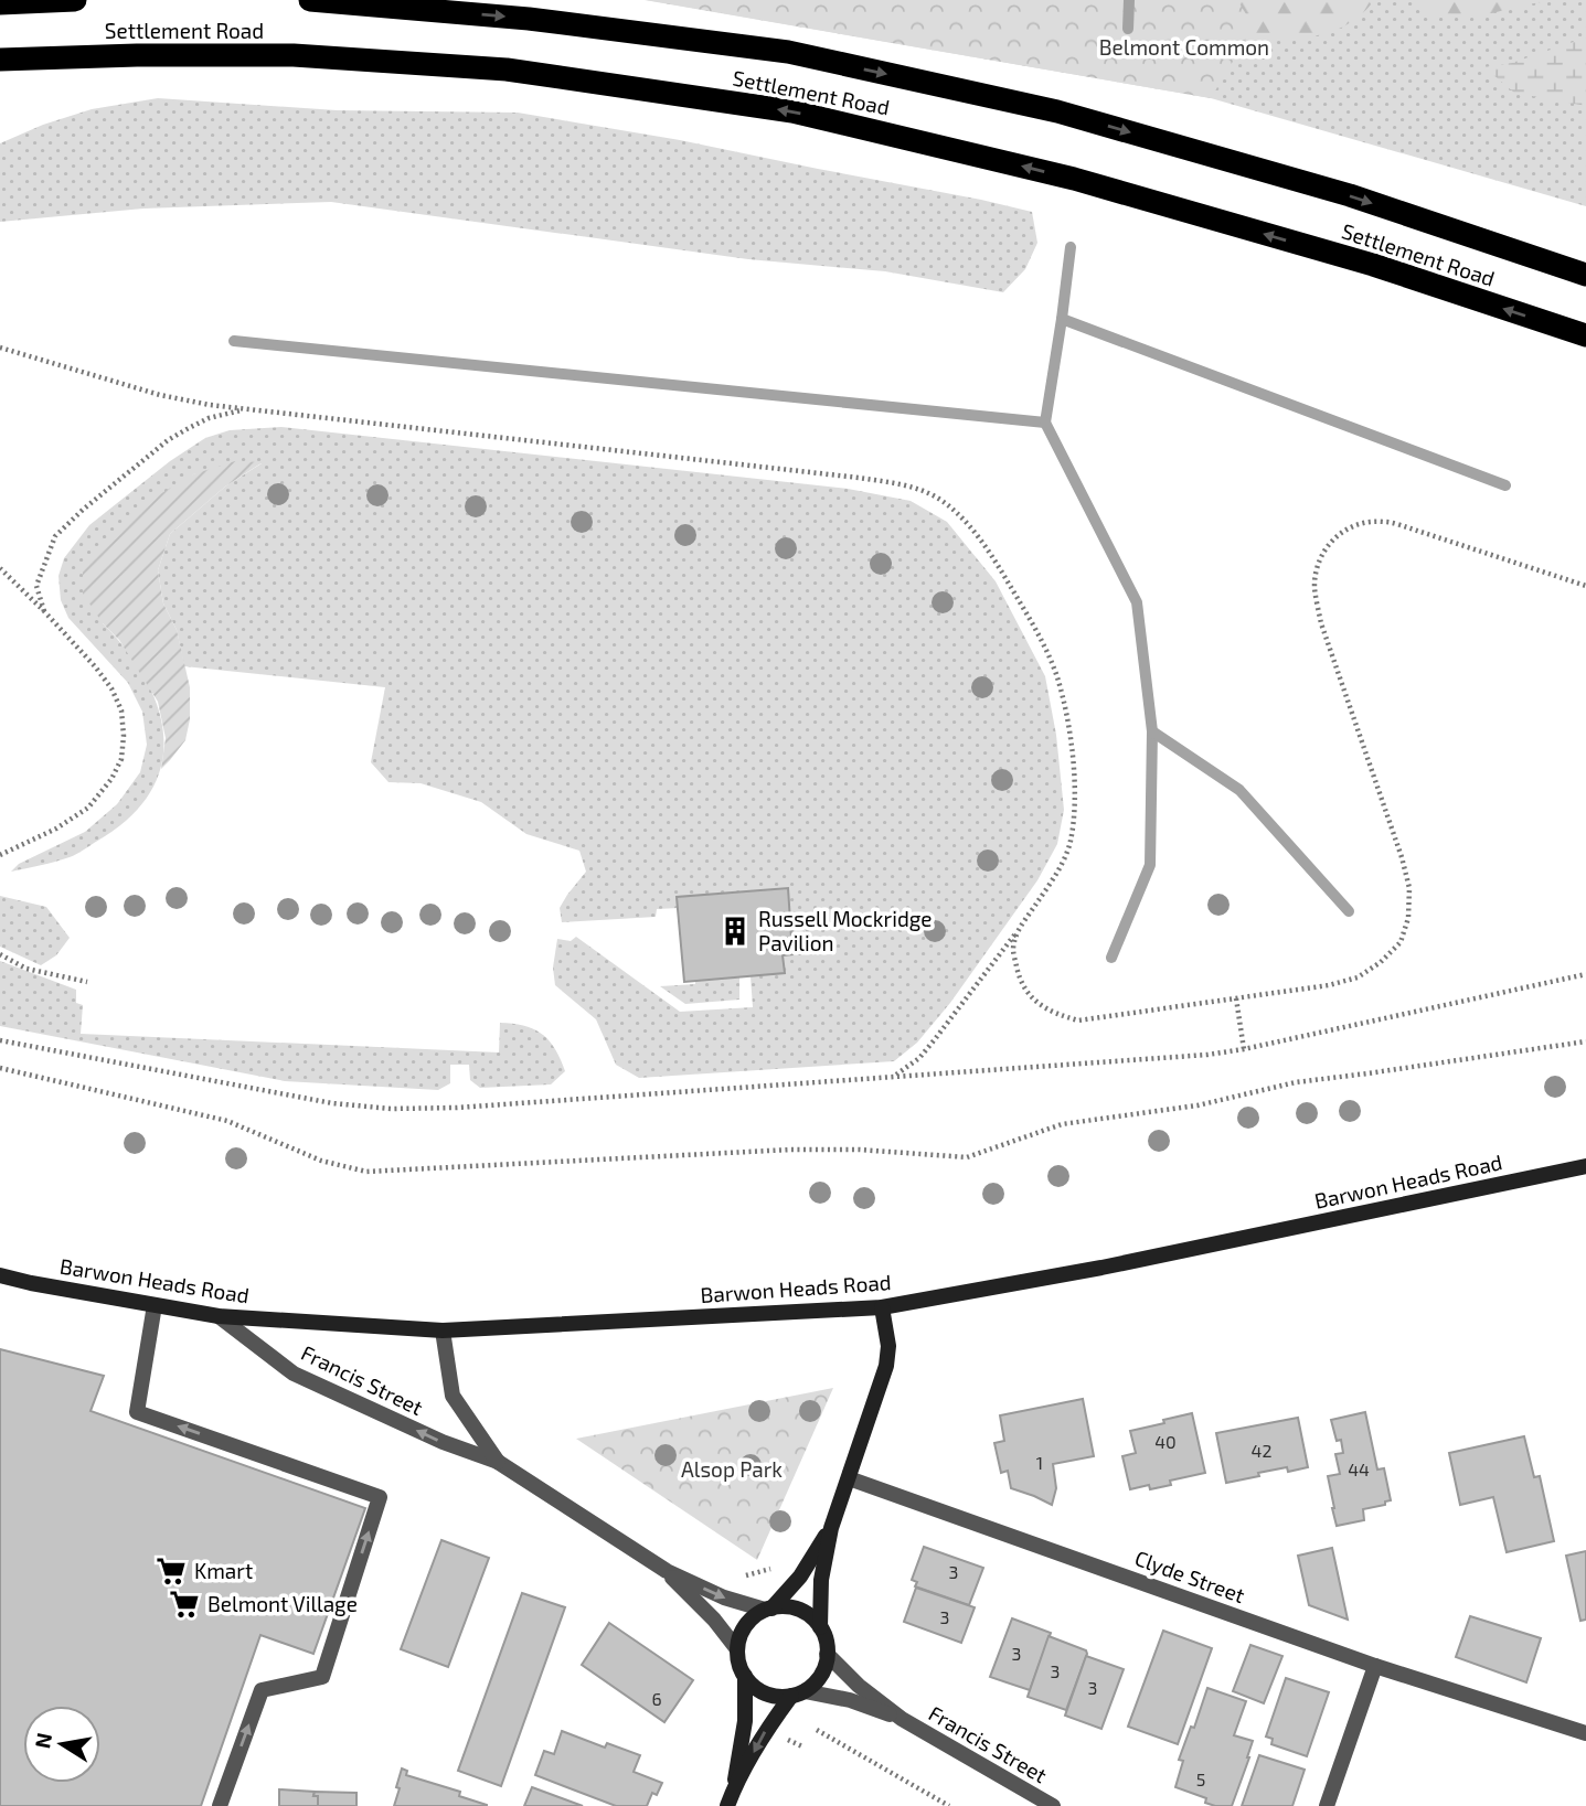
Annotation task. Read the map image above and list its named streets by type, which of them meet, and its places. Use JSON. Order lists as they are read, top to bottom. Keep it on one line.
{"streets":{"highway":["Settlement Road"],"street":["Barwon Heads Road","Francis Street","Clyde Street"]},"crossings":[["Barwon Heads Road","Francis Street"]],"parks":["Belmont Common","Alsop Park"],"places":{"building":["Russell Mockridge Pavilion"],"supermarket":["Kmart","Belmont Village"]},"house_numbers":["40","42","1","44","3","3","3","3","3","6","5"],"north":"left"}
